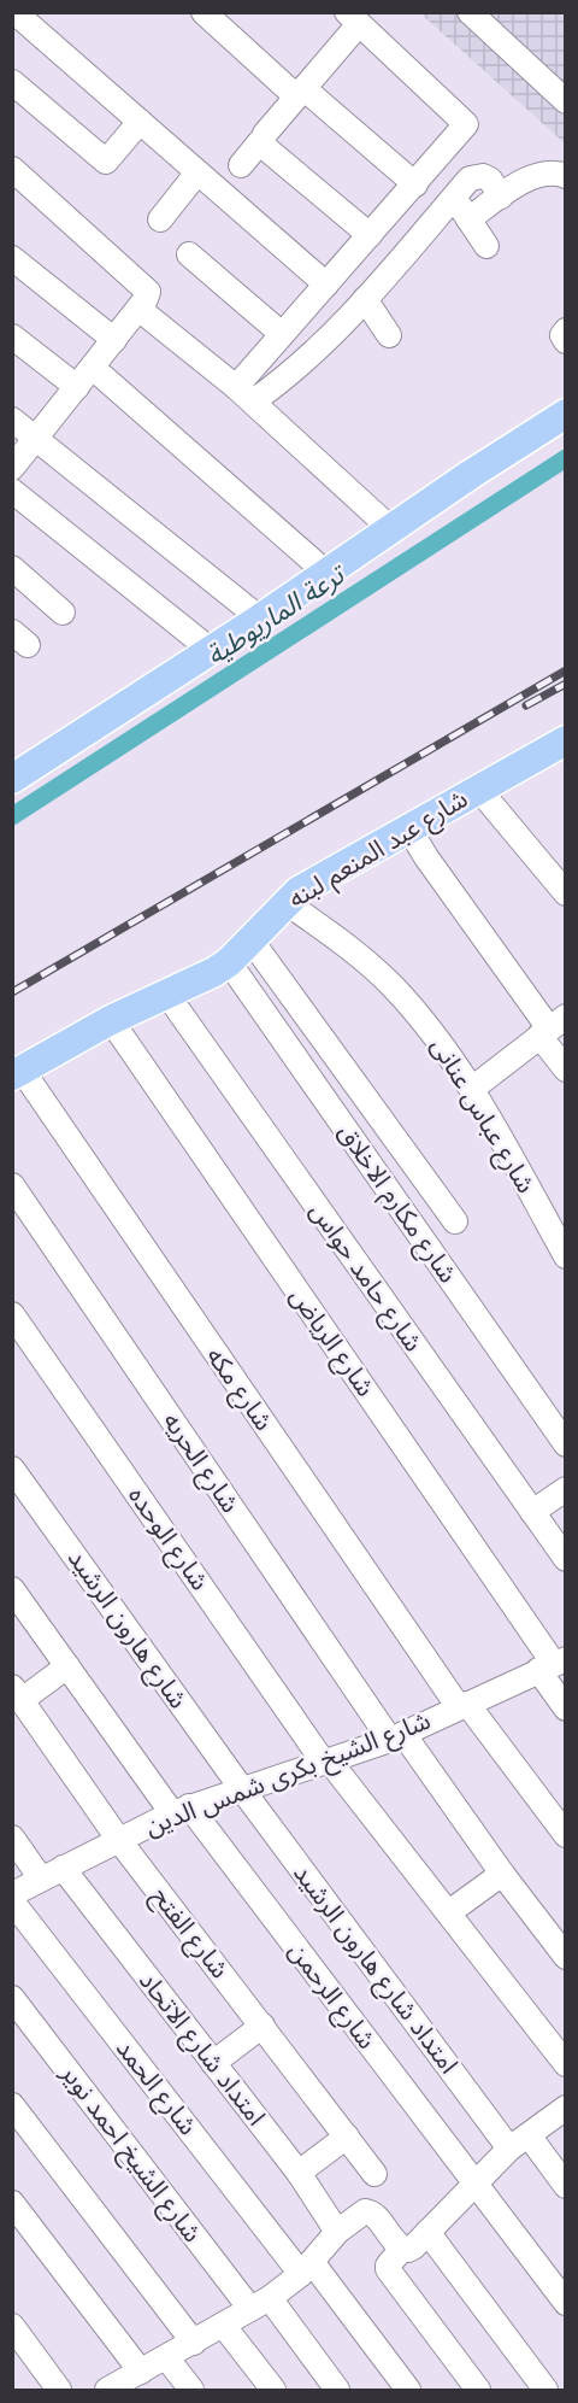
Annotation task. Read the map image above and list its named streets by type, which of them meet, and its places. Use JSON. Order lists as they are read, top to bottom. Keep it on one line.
{"streets":{"main road":["شارع عبد المنعم لبنه"],"street":["شارع عباس عنانى","شارع مكارم الاخلاق","شارع حامد حواس","شارع الرياض","شارع مكه","شارع الحريه","شارع الوحده","شارع هارون الرشيد","شارع الشيخ بكرى شمس الدين","شارع الفتح","امتداد شارع هارون الرشيد","شارع الرحمن","امتداد شارع الاتحاد","شارع الحمد","شارع الشيخ احمد نوير"]},"crossings":[["شارع عبد المنعم لبنه","شارع عباس عنانى"],["شارع عبد المنعم لبنه","شارع مكارم الاخلاق"],["شارع عبد المنعم لبنه","شارع حامد حواس"],["شارع عبد المنعم لبنه","شارع الرياض"],["شارع عبد المنعم لبنه","شارع مكه"],["شارع الرياض","شارع الشيخ بكرى شمس الدين"],["شارع مكه","شارع الشيخ بكرى شمس الدين"],["شارع الحريه","شارع الشيخ بكرى شمس الدين"],["شارع الوحده","شارع الشيخ بكرى شمس الدين"],["شارع هارون الرشيد","شارع الشيخ بكرى شمس الدين"],["شارع هارون الرشيد","امتداد شارع هارون الرشيد"],["شارع الشيخ بكرى شمس الدين","شارع الفتح"],["شارع الشيخ بكرى شمس الدين","امتداد شارع هارون الرشيد"],["شارع الشيخ بكرى شمس الدين","شارع الرحمن"],["شارع الشيخ بكرى شمس الدين","امتداد شارع الاتحاد"]],"water":["ترعة الماريوطية"]}
